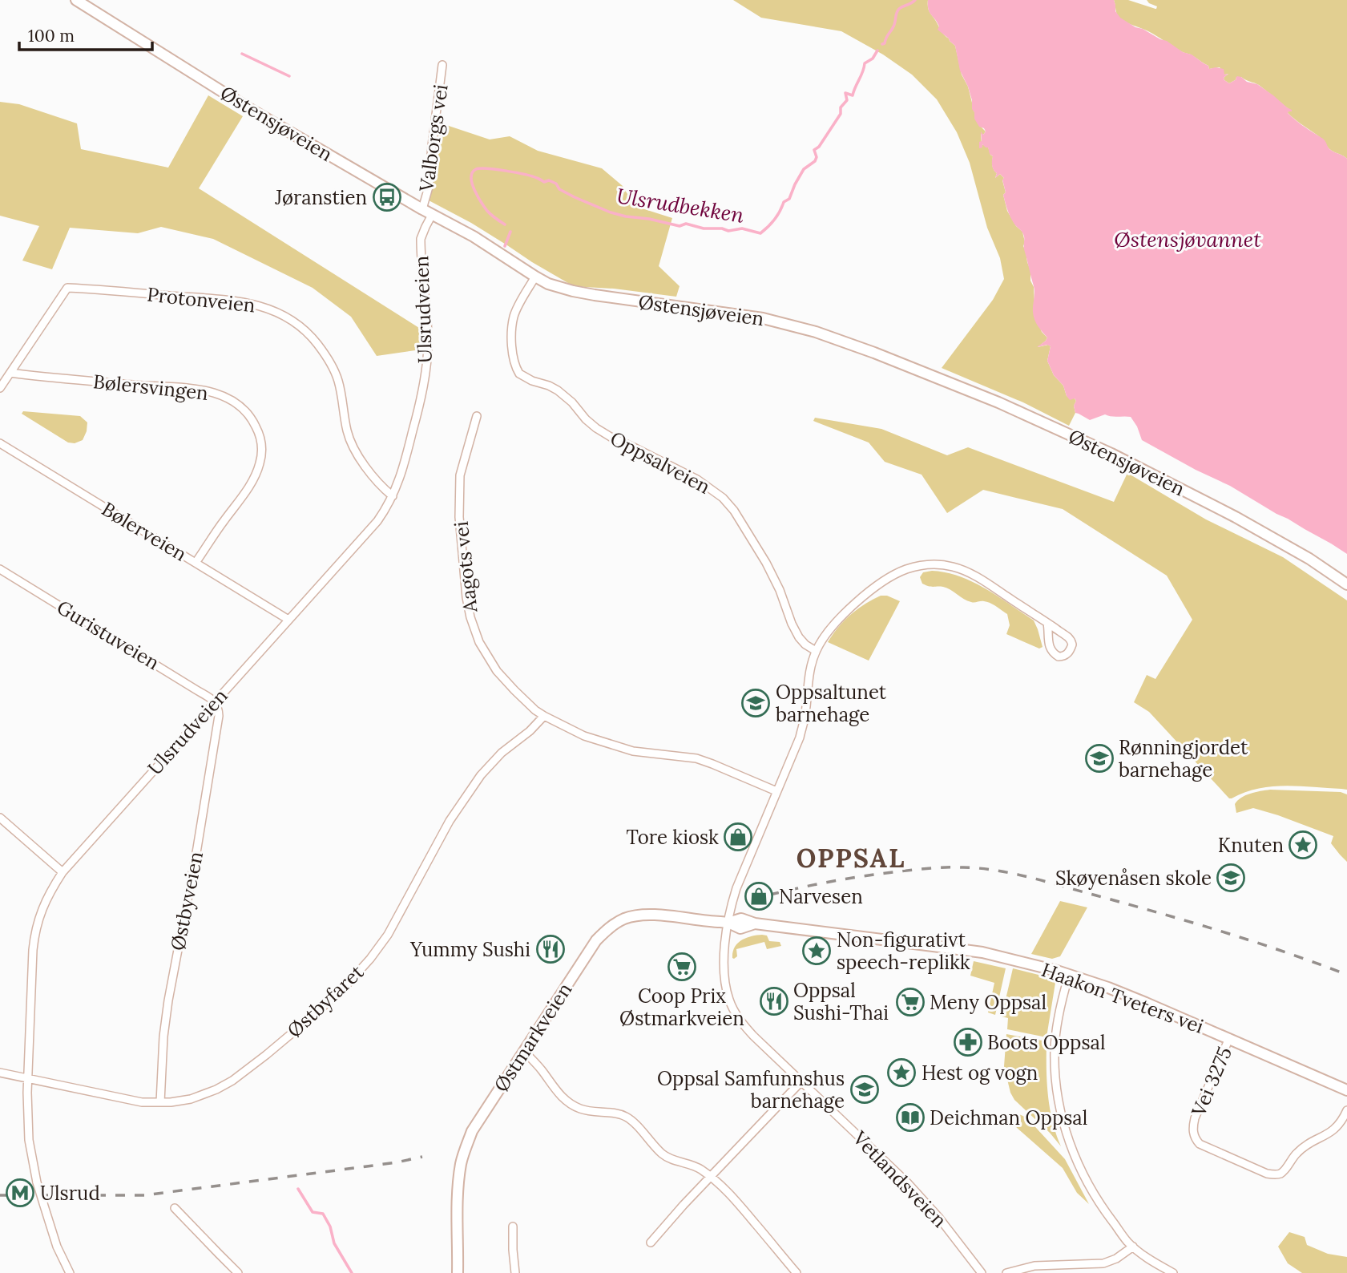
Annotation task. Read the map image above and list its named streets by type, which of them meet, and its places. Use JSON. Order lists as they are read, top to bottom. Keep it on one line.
{"streets":{"main road":["Østensjøveien","Haakon Tveters vei","Østmarkveien"],"street":["Valborgs vei","Protonveien","Ulsrudveien","Bølersvingen","Oppsalveien","Bølerveien","Aagots vei","Guristuveien","Østbyveien","Østbyfaret","Vei 3275","Vetlandsveien"]},"crossings":[["Østensjøveien","Valborgs vei"],["Østensjøveien","Ulsrudveien"],["Østensjøveien","Oppsalveien"],["Protonveien","Ulsrudveien"],["Protonveien","Bølersvingen"],["Ulsrudveien","Bølerveien"],["Ulsrudveien","Guristuveien"],["Ulsrudveien","Østbyveien"],["Ulsrudveien","Østbyfaret"],["Bølersvingen","Bølerveien"],["Aagots vei","Østbyfaret"],["Guristuveien","Østbyveien"],["Østbyveien","Østbyfaret"],["Haakon Tveters vei","Østmarkveien"],["Haakon Tveters vei","Vei 3275"],["Haakon Tveters vei","Vetlandsveien"],["Østmarkveien","Vetlandsveien"]],"districts":["OPPSAL"],"water":["Ulsrudbekken","Østensjøvannet"],"places":{"bus stop":["Jøranstien"],"school or university":["Oppsaltunet barnehage","Rønningjordet barnehage","Skøyenåsen skole","Oppsal Samfunnshus barnehage"],"shop":["Tore kiosk","Narvesen"],"place":["Knuten","Non-figurativt speech-replikk","Hest og vogn"],"restaurant":["Yummy Sushi","Oppsal Sushi-Thai"],"supermarket":["Coop Prix Østmarkveien","Meny Oppsal"],"pharmacy":["Boots Oppsal"],"library":["Deichman Oppsal"],"metro station":["Ulsrud"]},"scale_bar":"100 m"}
